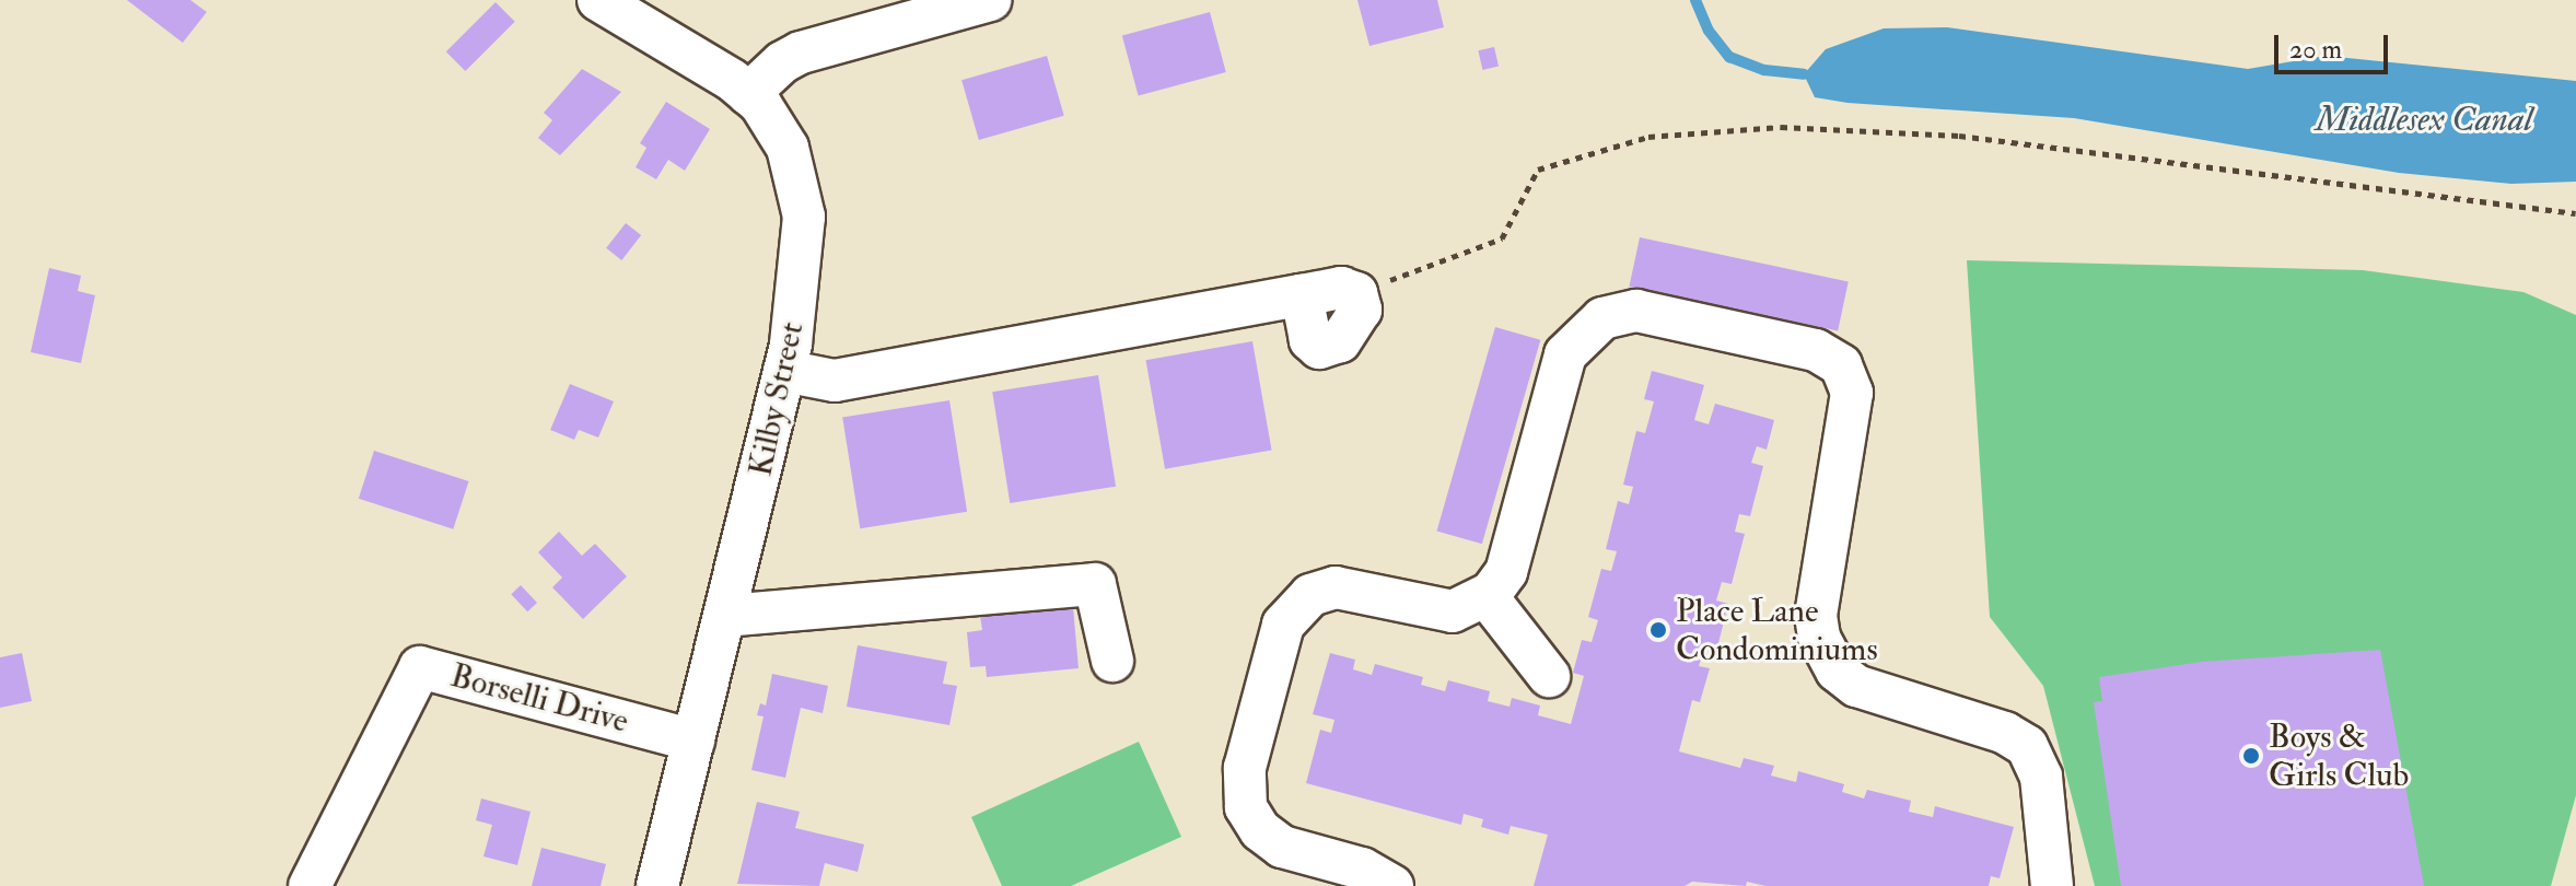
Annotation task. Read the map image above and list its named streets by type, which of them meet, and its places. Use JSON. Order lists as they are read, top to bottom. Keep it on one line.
{"streets":{"street":["Kilby Street","Borselli Drive"]},"crossings":[["Kilby Street","Borselli Drive"]],"water":["Middlesex Canal"],"places":["Place Lane Condominiums","Boys & Girls Club"],"scale_bar":"20 m"}
